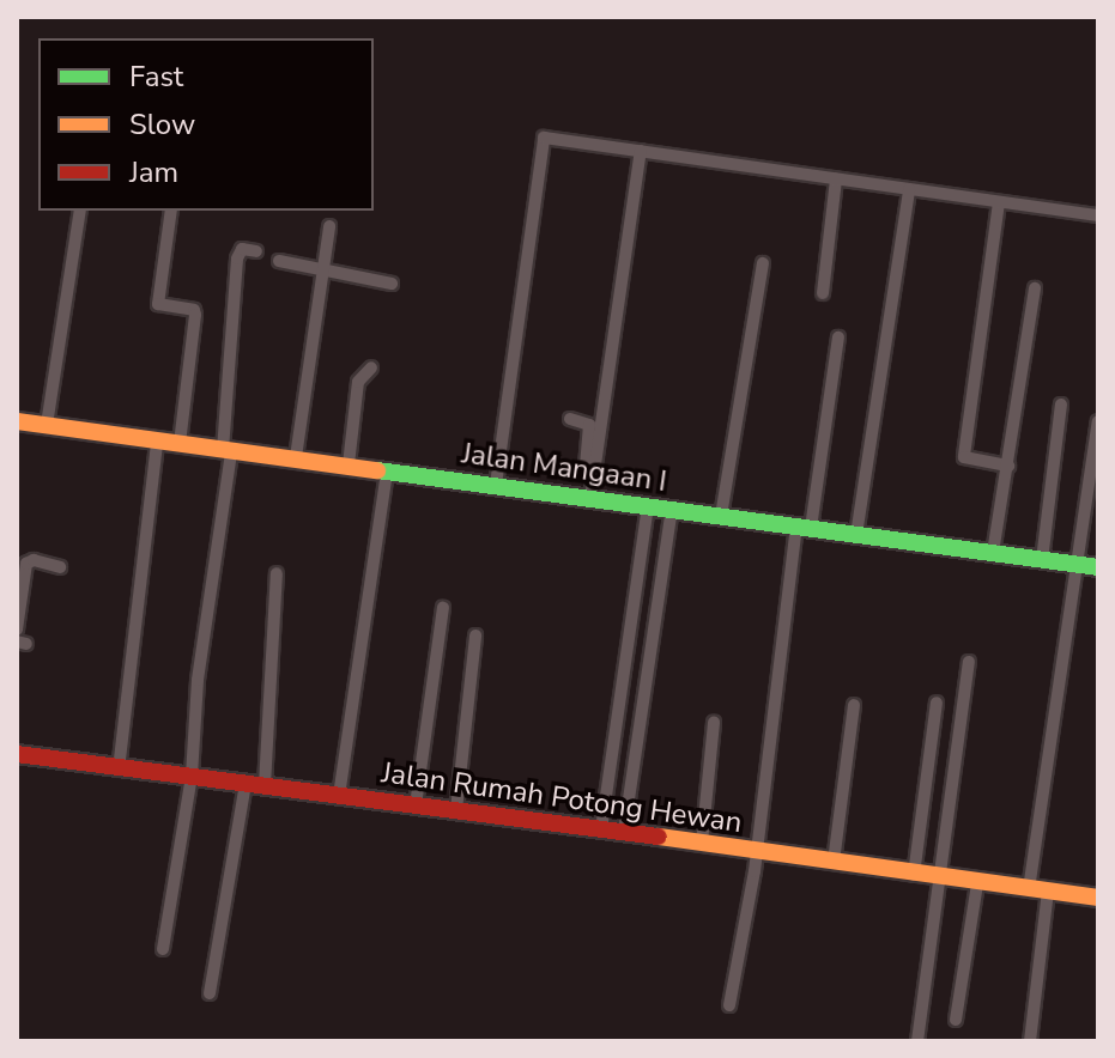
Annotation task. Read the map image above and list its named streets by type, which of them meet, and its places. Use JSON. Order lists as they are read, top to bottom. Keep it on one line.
{"streets":{"street":["Jalan Mangaan I","Jalan Rumah Potong Hewan"]},"legend":["Fast","Slow","Jam"]}
